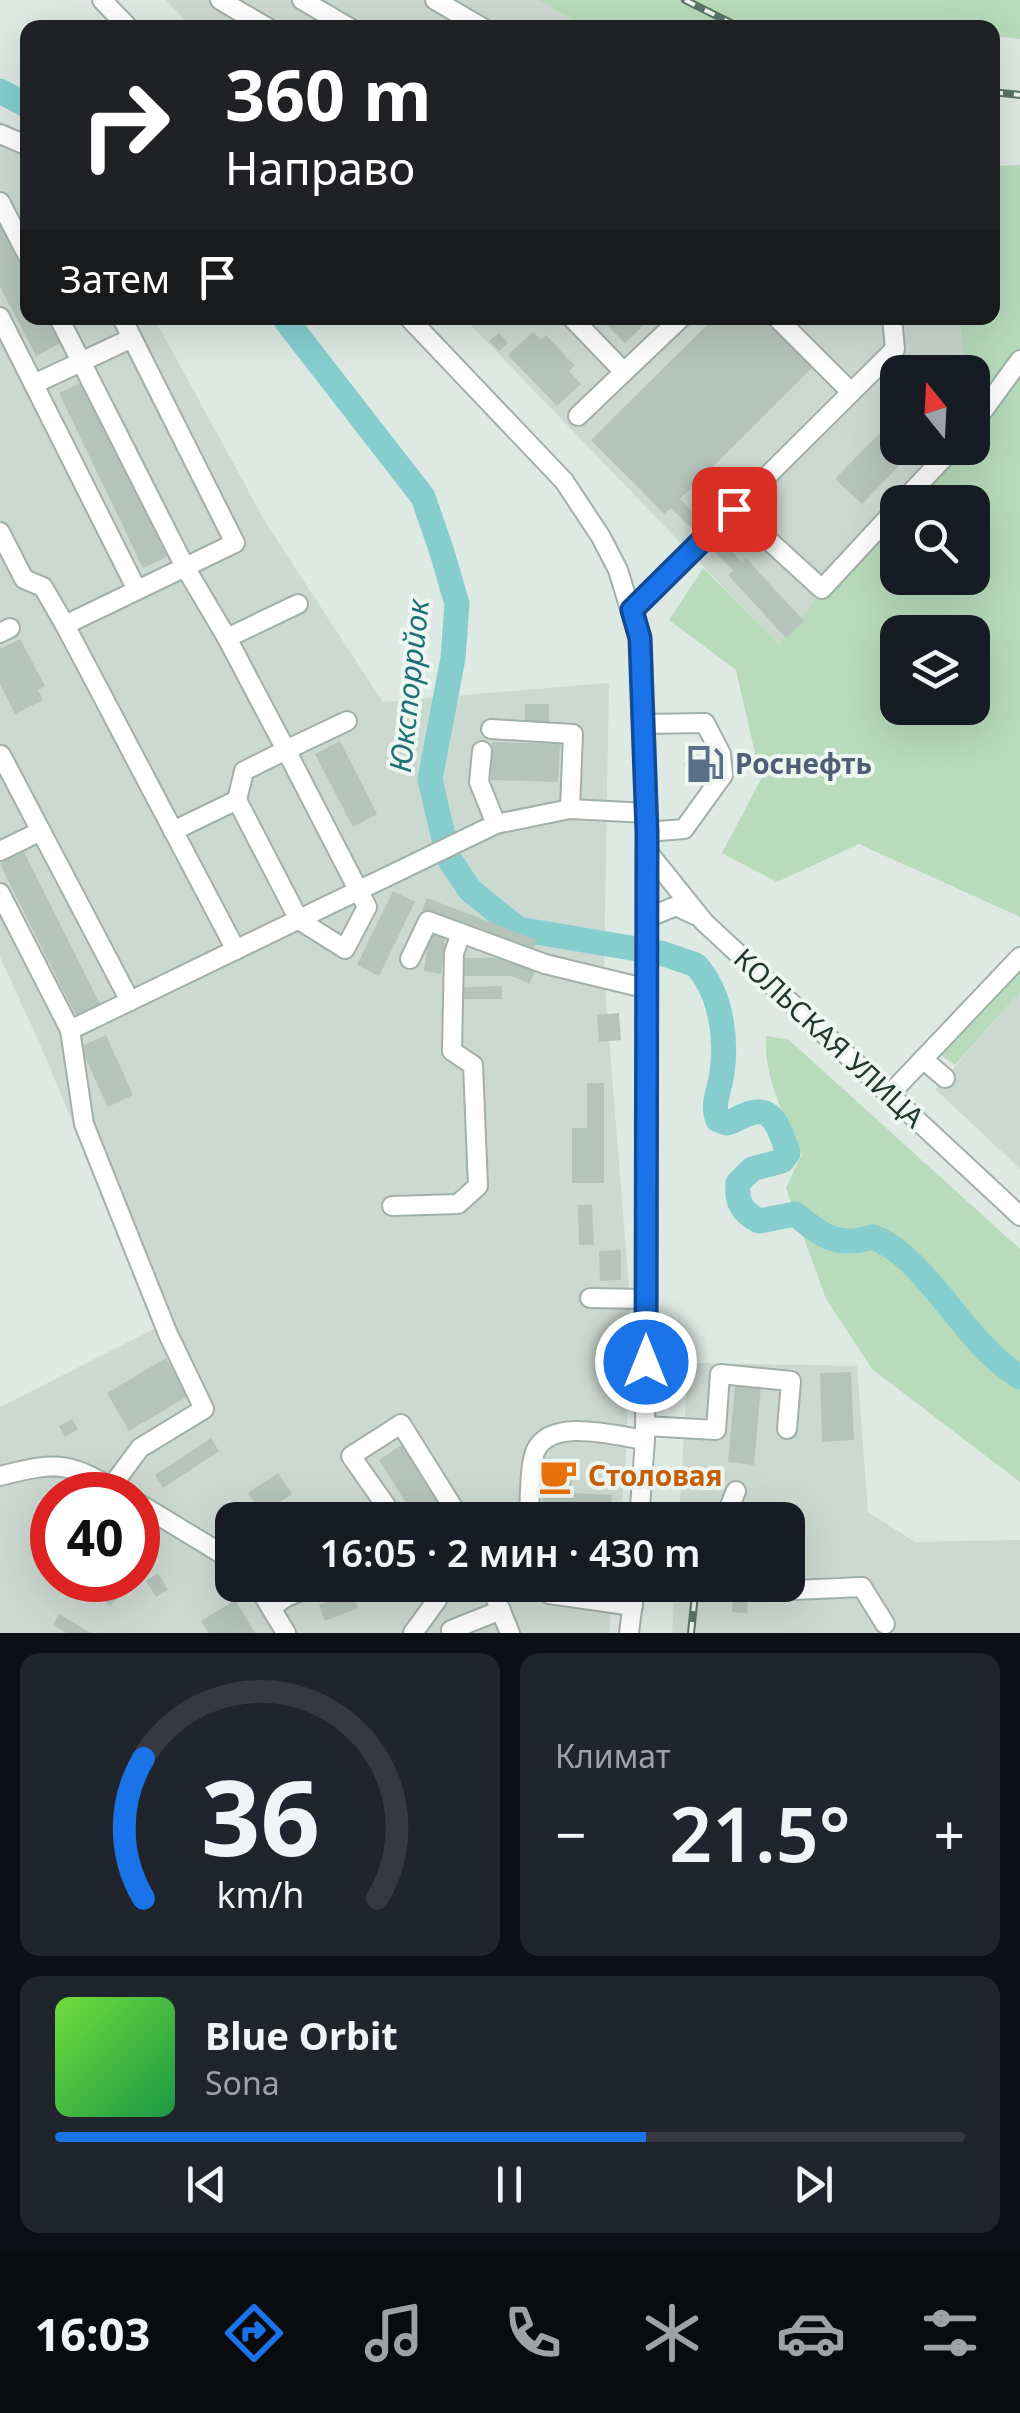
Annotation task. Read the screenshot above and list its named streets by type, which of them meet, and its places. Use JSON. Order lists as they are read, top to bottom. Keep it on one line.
{"streets":{"street":["КОЛЬСКАЯ УЛИЦА"]},"water":["Юкспоррйок"],"places":{"fuel station":["Роснефть"],"cafe":["Столовая"]},"north":"top","page":{"turn":["360 m","Направо"],"then":"Затем","limit":"40","trip":"16:05 · 2 мин · 430 m","tile":"Климат","heat":["−","21.5°","+"],"song":["Blue Orbit","Sona"],"tabs":"16:03","gauge":["36","km/h"]}}
